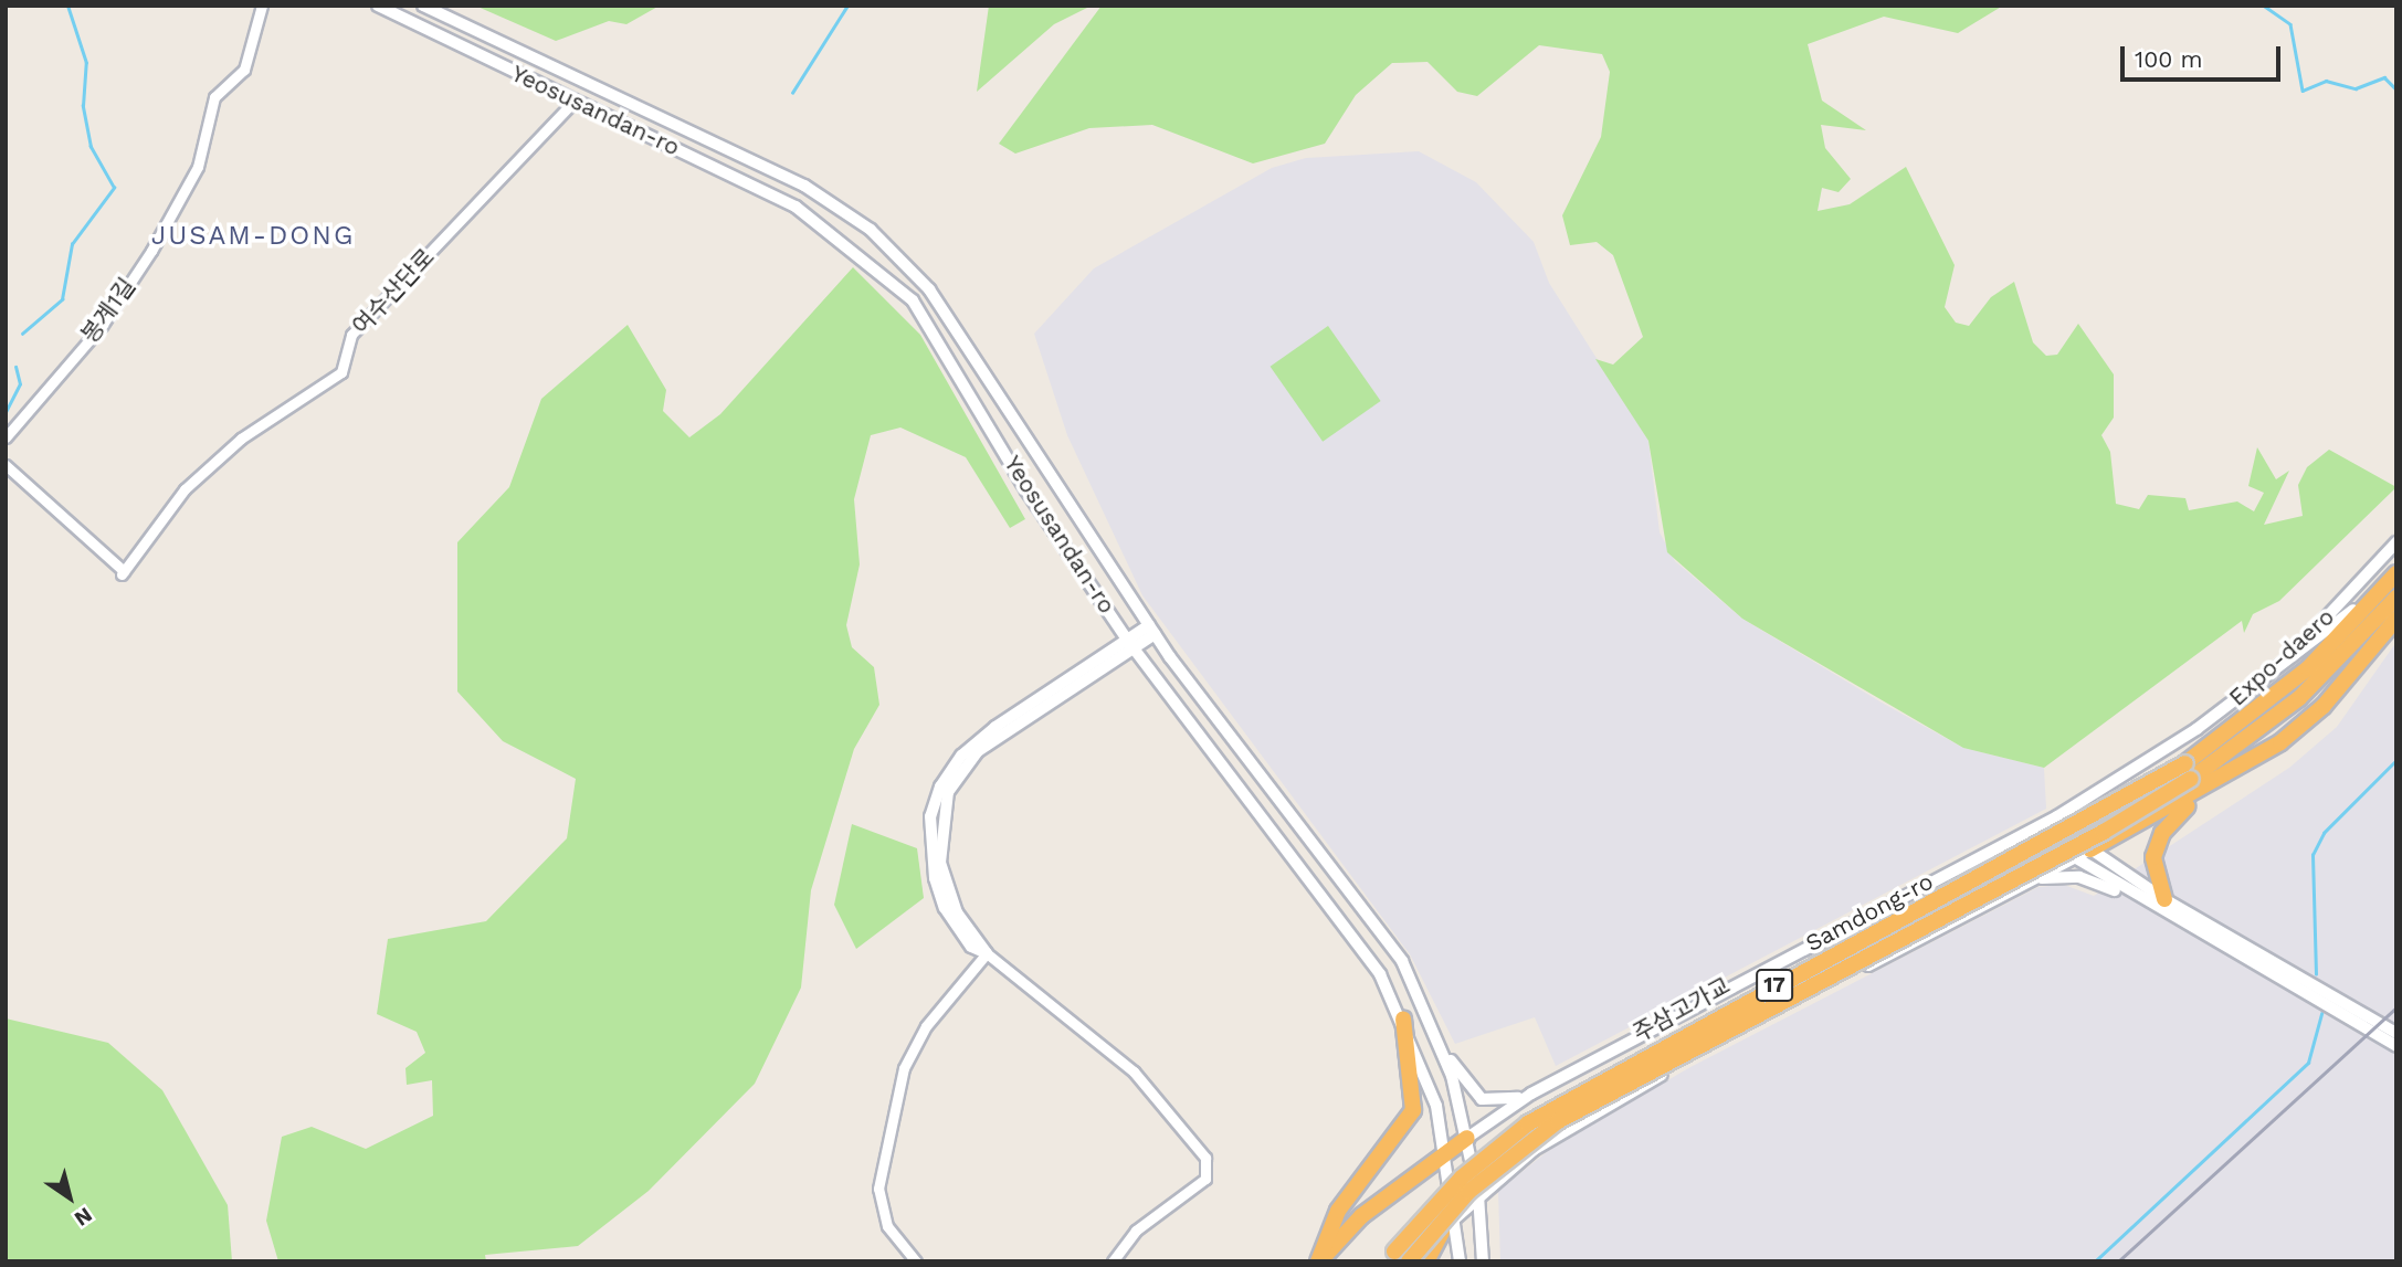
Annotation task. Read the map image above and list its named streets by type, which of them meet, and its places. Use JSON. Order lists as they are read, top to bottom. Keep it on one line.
{"streets":{"highway":["Expo-daero","17","주삼고가교"],"street":["Yeosusandan-ro","여수산단로","봉계1길","Samdong-ro"]},"crossings":[["Yeosusandan-ro","여수산단로"],["Yeosusandan-ro","Samdong-ro"],["Expo-daero","17"],["Expo-daero","주삼고가교"],["17","주삼고가교"]],"districts":["JUSAM-DONG"],"scale_bar":"100 m","north":"bottom right"}
